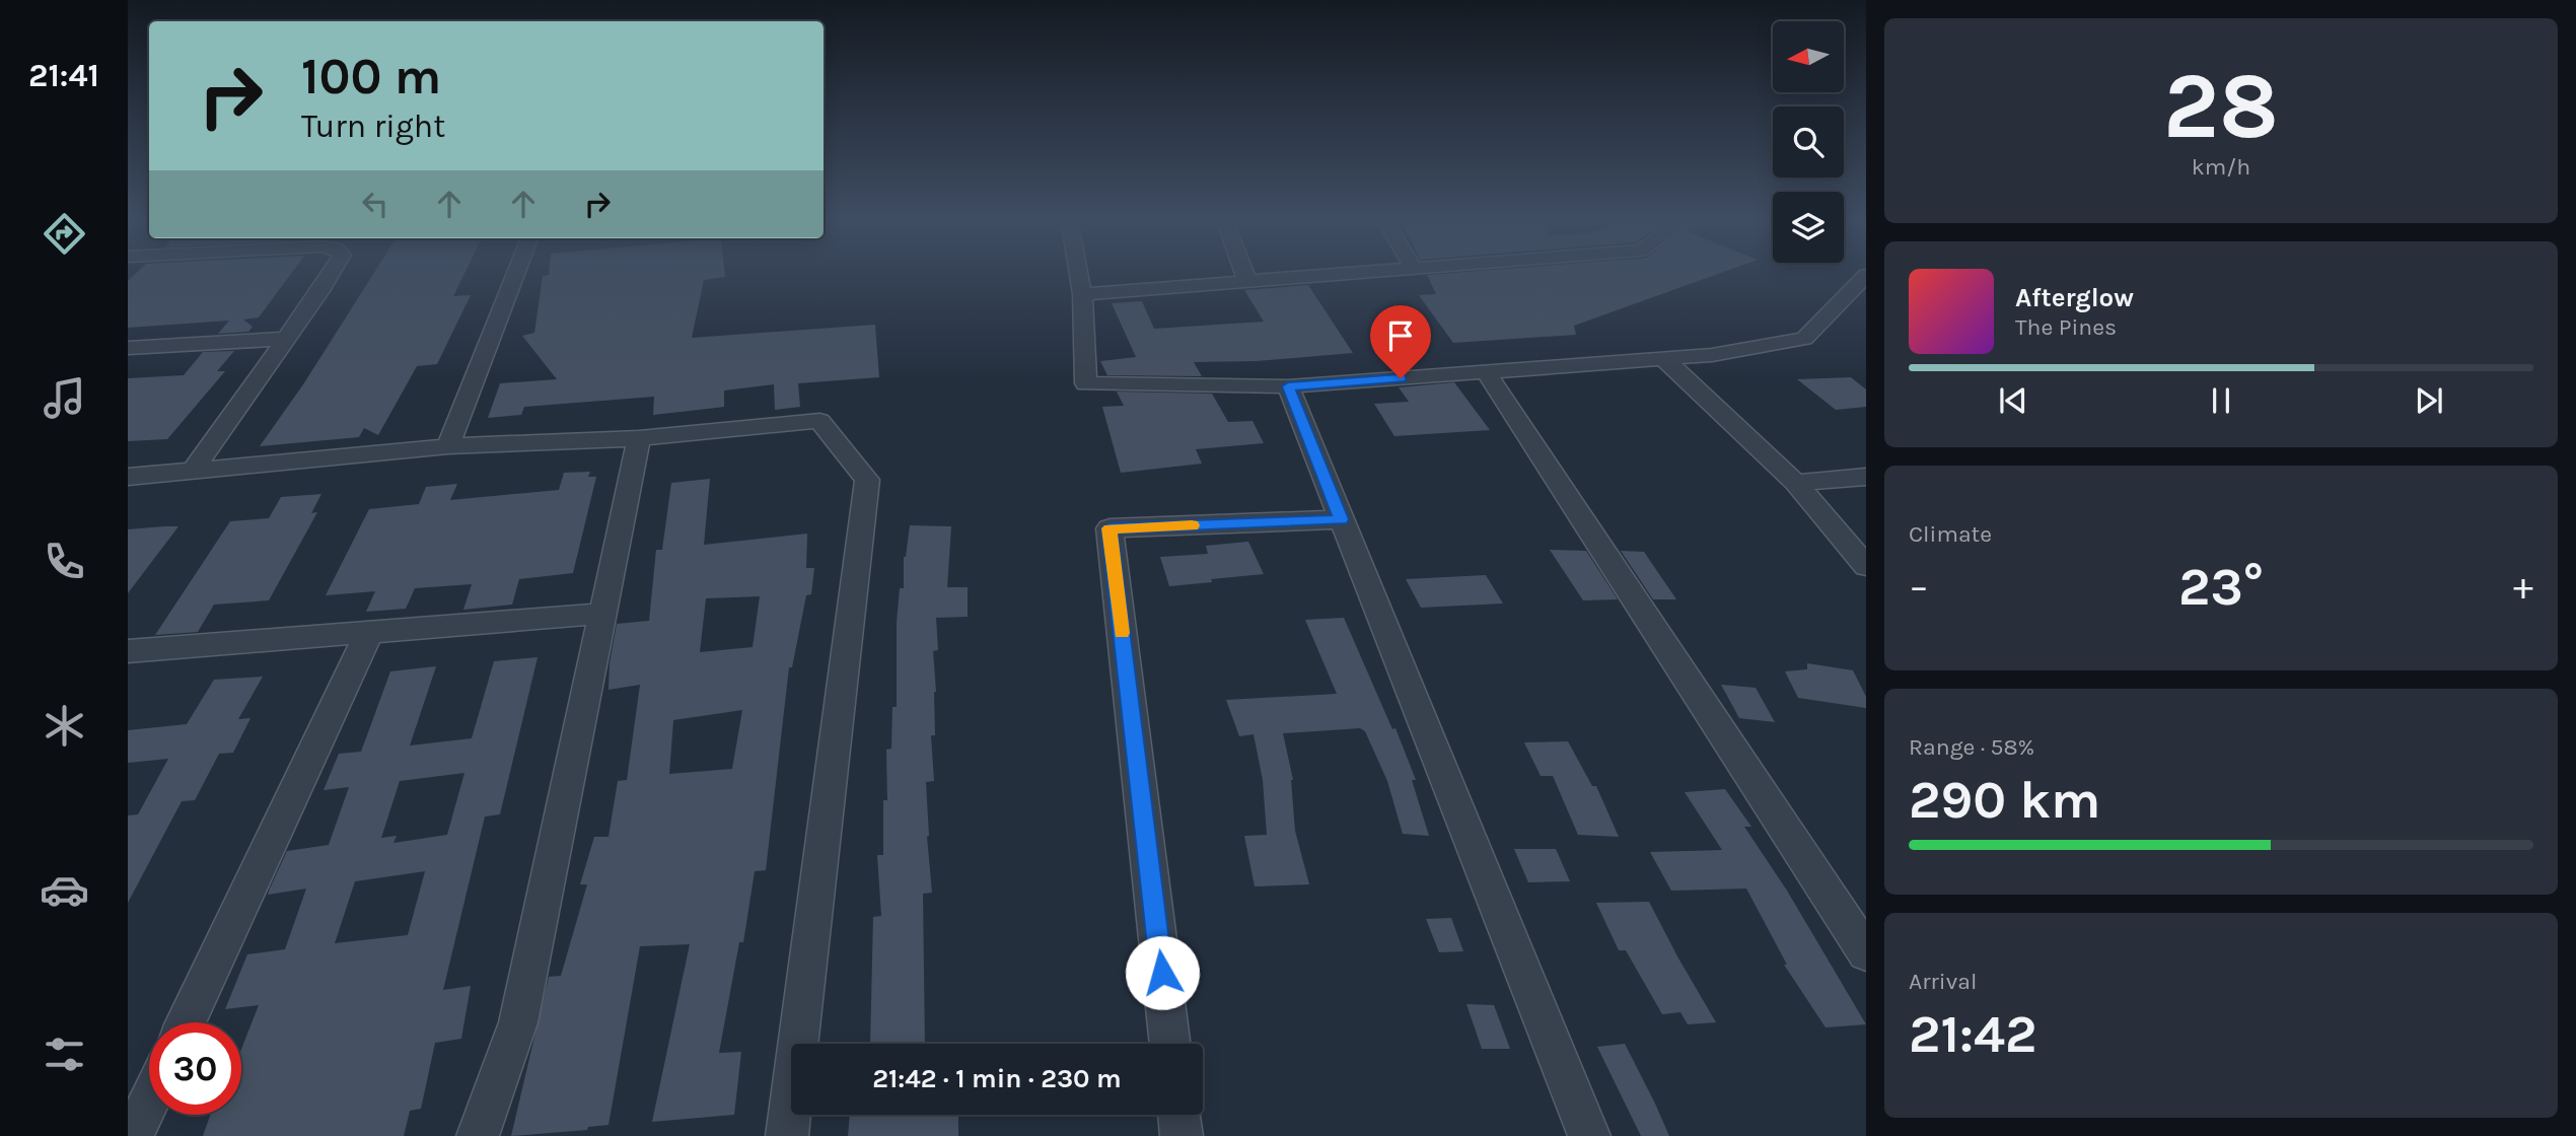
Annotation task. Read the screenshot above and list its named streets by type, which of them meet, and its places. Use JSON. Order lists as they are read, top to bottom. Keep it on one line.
{"north":"left","page":{"tabs":"21:41","tile":[["28","km/h"],"Climate",["Range · 58%","290 km"],["Arrival","21:42"]],"turn":["100 m","Turn right"],"song":["Afterglow","The Pines"],"heat":["−","23°","+"],"limit":"30","trip":"21:42 · 1 min · 230 m"}}
